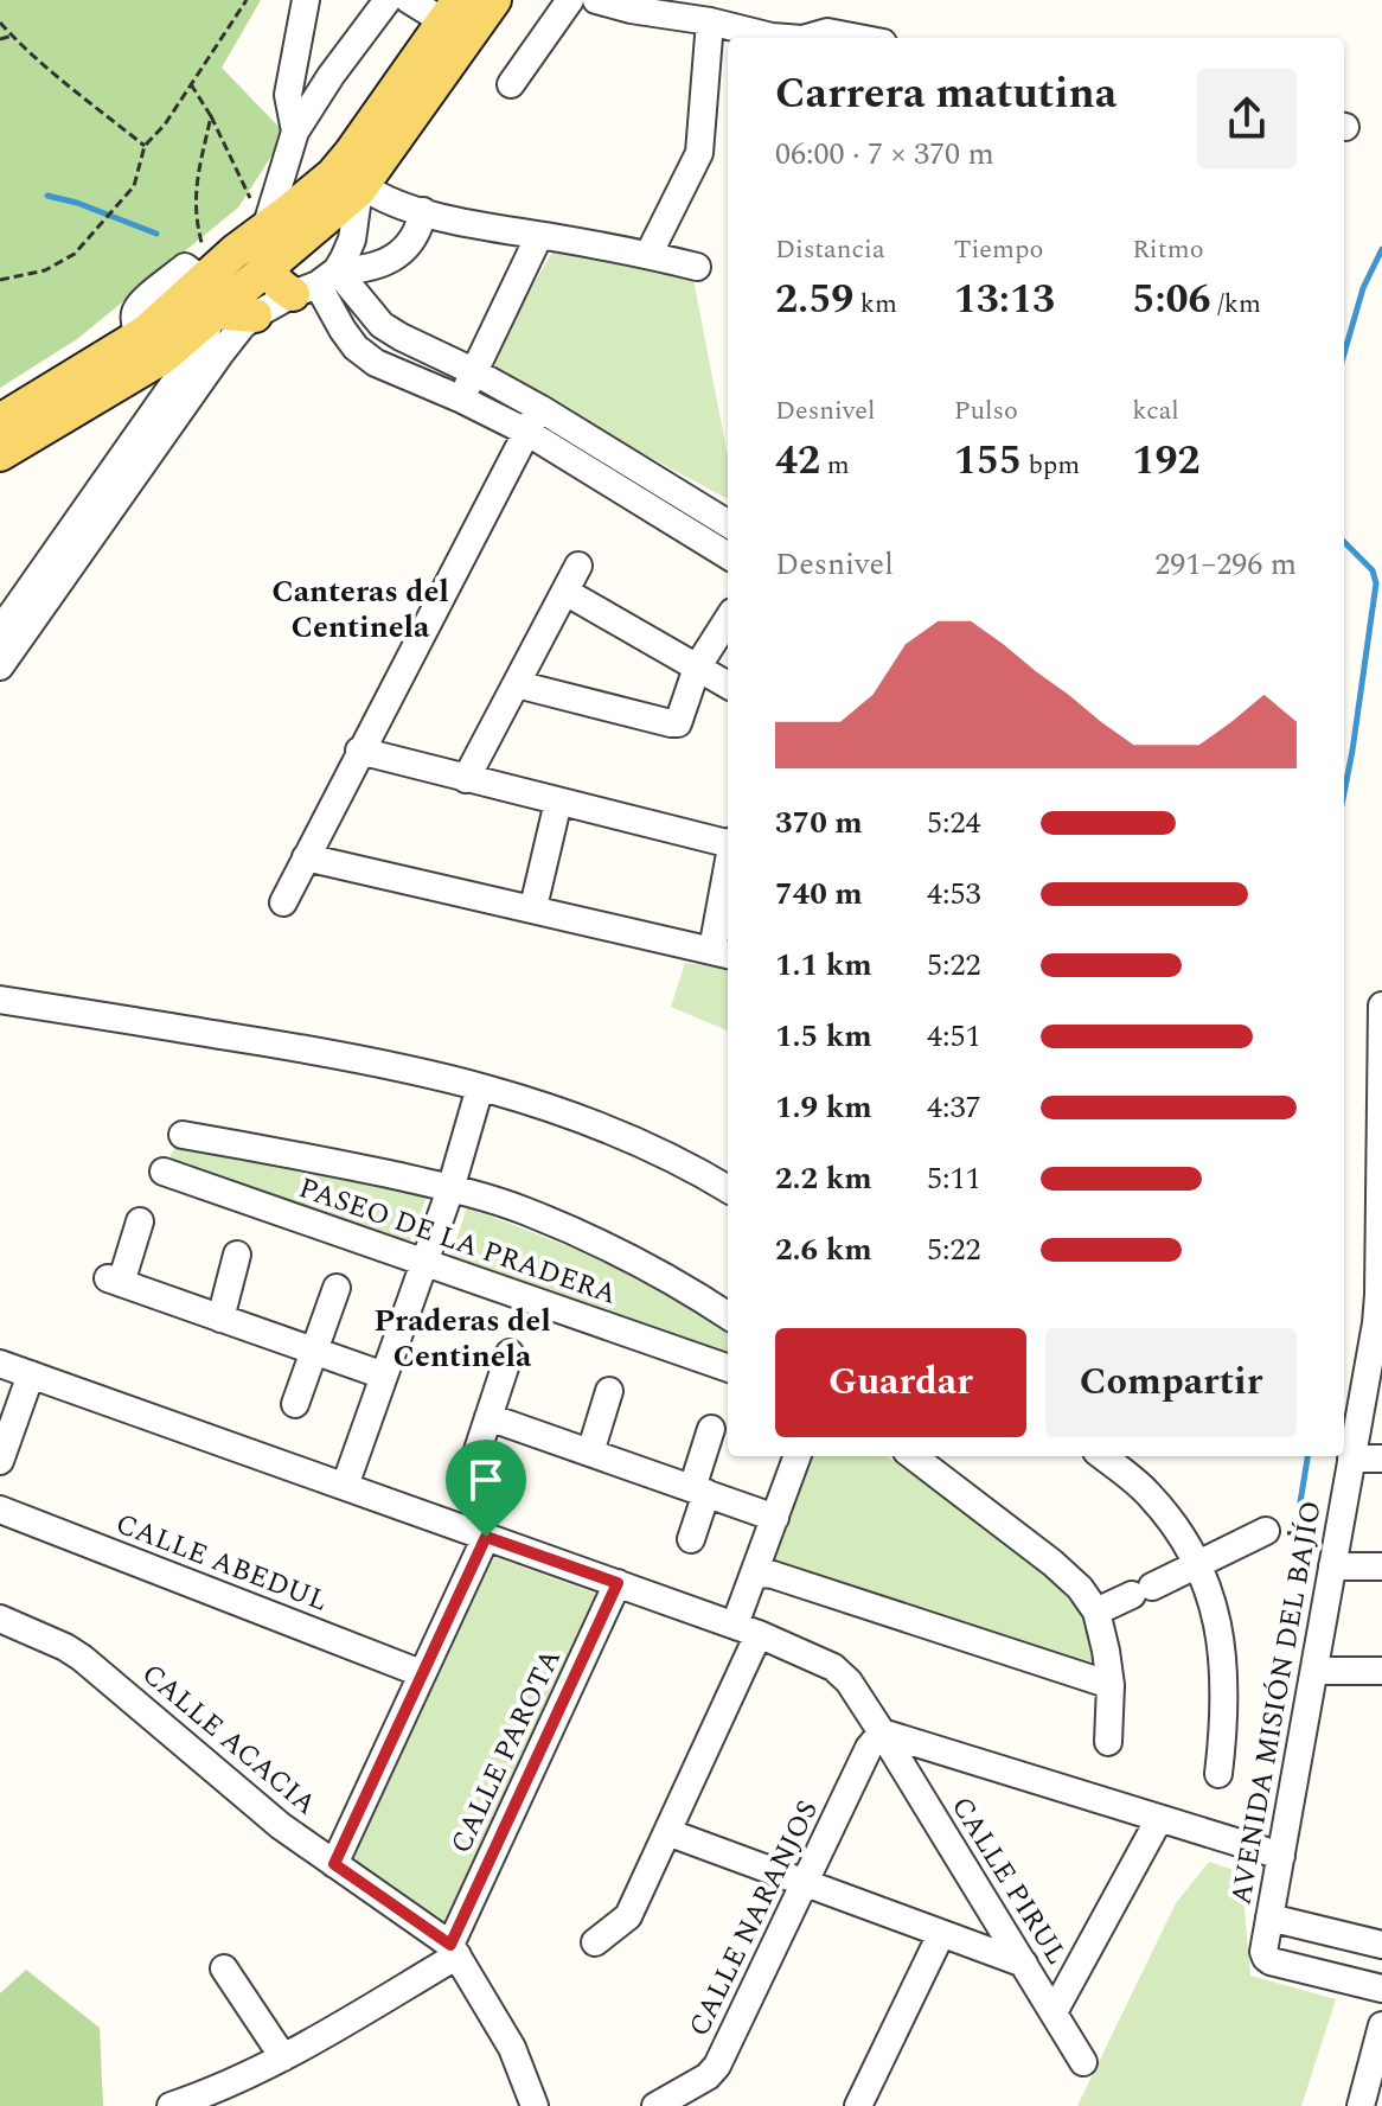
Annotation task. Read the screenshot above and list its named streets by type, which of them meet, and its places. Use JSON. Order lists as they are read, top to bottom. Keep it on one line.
{"streets":{"street":["PASEO DE LA PRADERA","CALLE ABEDUL","AVENIDA MISIÓN DEL BAJÍO","CALLE ACACIA","CALLE PAROTA","CALLE PIRUL","CALLE NARANJOS"]},"crossings":[["CALLE ACACIA","CALLE PAROTA"],["CALLE PAROTA","CALLE PIRUL"],["CALLE PIRUL","CALLE NARANJOS"]],"districts":["Canteras del Centinela","Praderas del Centinela"],"page":{"heading":["Carrera matutina","06:00 · 7 × 370 m"],"stats":[["Distancia","2.59 km"],["Tiempo","13:13"],["Ritmo","5:06 /km"],["Desnivel","42 m"],["Pulso","155 bpm"],["kcal","192"]],"chart":["Desnivel","291–296 m"],"list":[{"name":"370 m","note":"5:24"},{"name":"740 m","note":"4:53"},{"name":"1.1 km","note":"5:22"},{"name":"1.5 km","note":"4:51"},{"name":"1.9 km","note":"4:37"},{"name":"2.2 km","note":"5:11"},{"name":"2.6 km","note":"5:22"}],"buttons":["Guardar","Compartir"]}}
